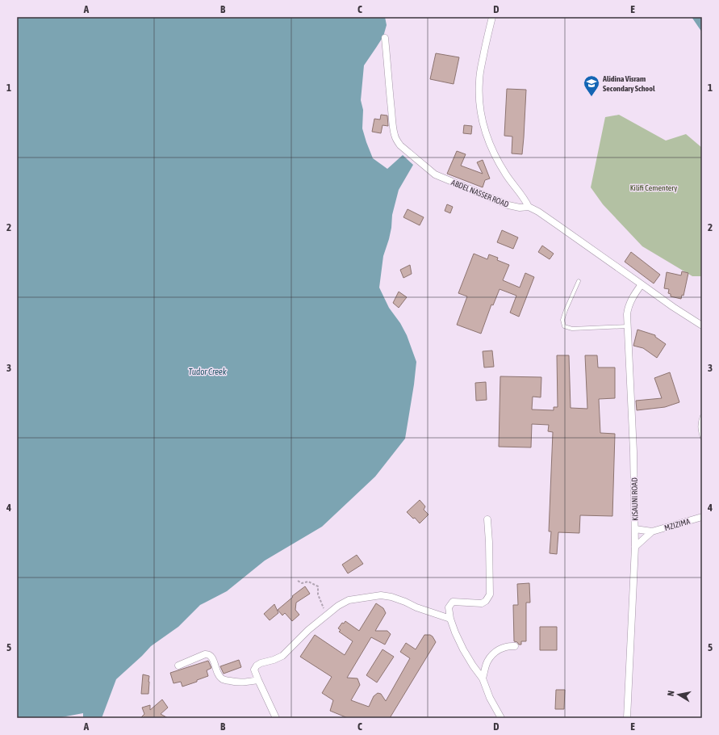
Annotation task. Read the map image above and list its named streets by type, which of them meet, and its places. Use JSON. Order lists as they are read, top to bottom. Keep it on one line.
{"streets":{"street":["ABDEL NASSER ROAD","KISAUNI ROAD","MZIZIMA"]},"water":["Tudor Creek"],"parks":["Kilifi Cementery"],"places":{"school or university":["Alidina Visram Secondary School"]},"north":"left","grid":{"columns":["A","B","C","D","E"],"rows":["1","2","3","4","5"]}}
